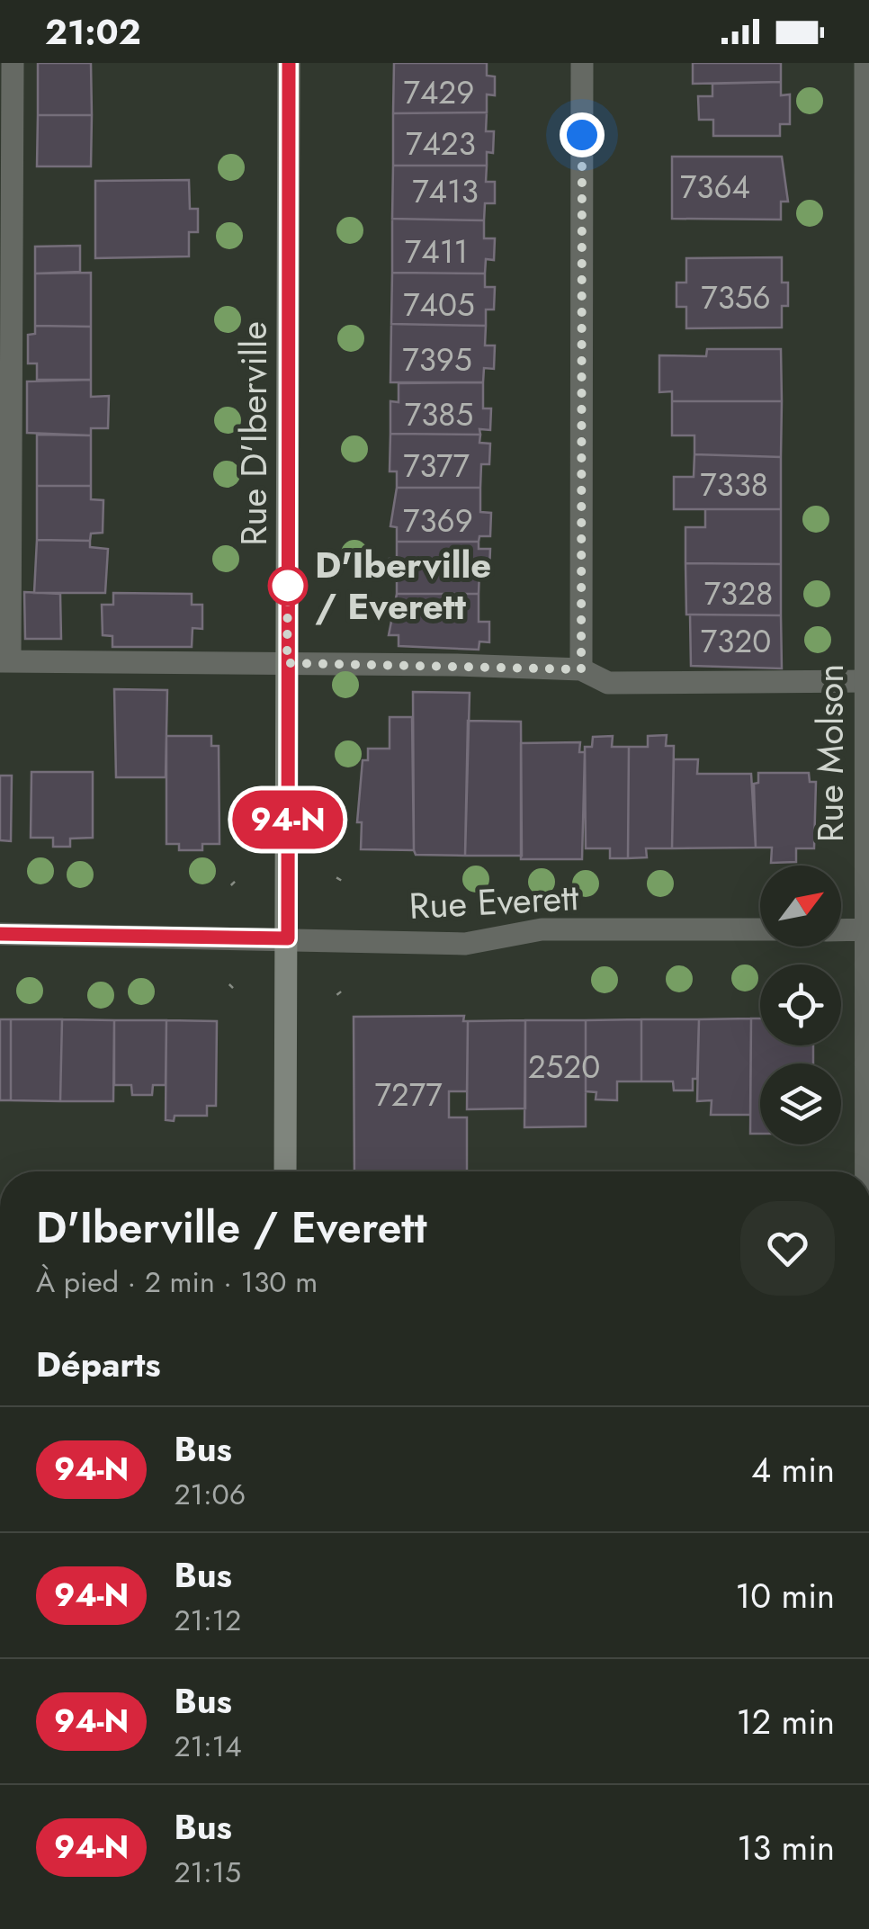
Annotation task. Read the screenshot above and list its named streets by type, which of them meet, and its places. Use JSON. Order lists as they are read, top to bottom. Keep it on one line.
{"streets":{"main road":["Rue D'Iberville"],"street":["Rue Molson","Rue Everett"]},"crossings":[["Rue D'Iberville","Rue Everett"]],"places":["D'Iberville / Everett"],"lines":["bus line 94-N"],"house_numbers":["7429","7423","7364","7413","7411","7356","7405","7395","7385","7377","7338","7369","7328","7320","2520","7277"],"north":"top right","page":{"status":"21:02","on_map":"94-N","heading":[["D'Iberville / Everett","À pied · 2 min · 130 m"],"Départs"],"list":[{"mark":"94-N","name":"Bus","note":"21:06","value":"4 min"},{"mark":"94-N","name":"Bus","note":"21:12","value":"10 min"},{"mark":"94-N","name":"Bus","note":"21:14","value":"12 min"},{"mark":"94-N","name":"Bus","note":"21:15","value":"13 min"}]}}
